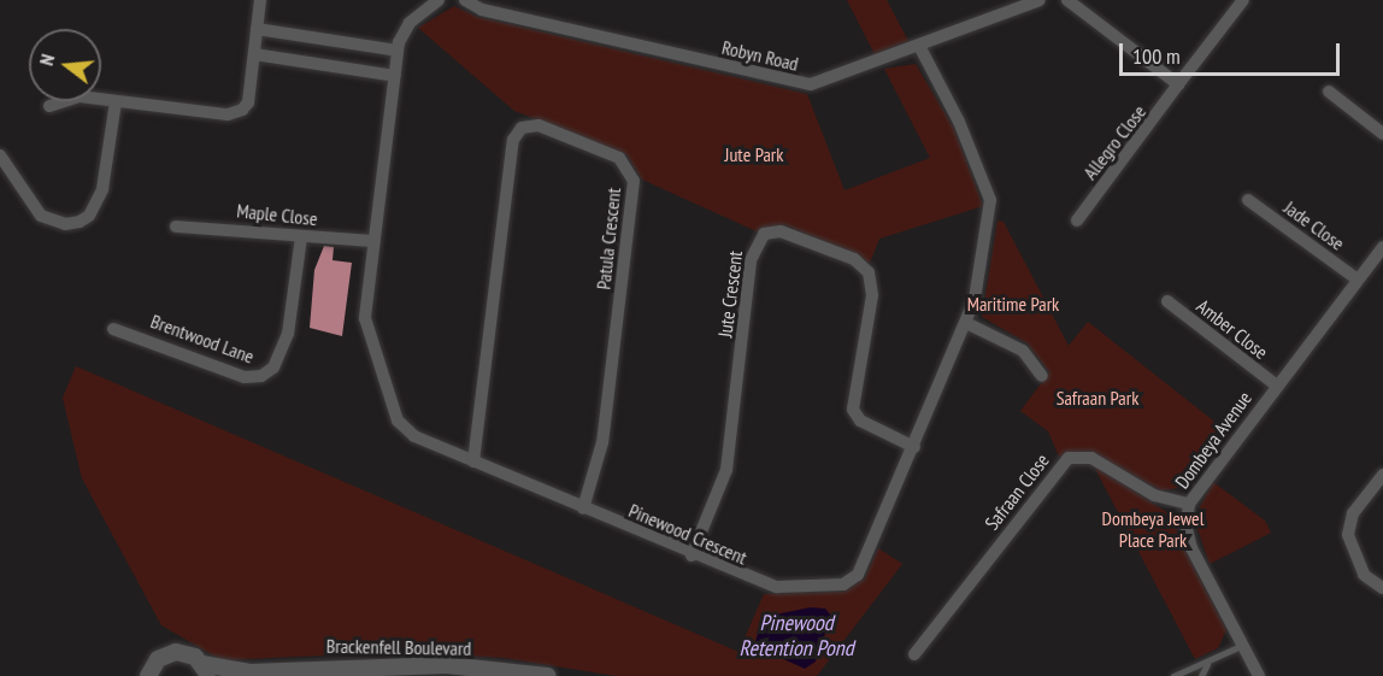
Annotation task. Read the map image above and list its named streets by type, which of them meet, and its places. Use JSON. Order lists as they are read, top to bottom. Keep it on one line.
{"streets":{"street":["Robyn Road","Allegro Close","Maple Close","Jade Close","Patula Crescent","Jute Crescent","Amber Close","Brentwood Lane","Dombeya Avenue","Safraan Close","Pinewood Crescent","Brackenfell Boulevard"]},"crossings":[["Robyn Road","Pinewood Crescent"],["Maple Close","Brentwood Lane"],["Maple Close","Pinewood Crescent"],["Jade Close","Dombeya Avenue"],["Patula Crescent","Pinewood Crescent"],["Jute Crescent","Pinewood Crescent"],["Amber Close","Dombeya Avenue"],["Dombeya Avenue","Safraan Close"]],"water":["Pinewood Retention Pond"],"parks":["Jute Park","Maritime Park","Safraan Park","Dombeya Jewel Place Park"],"scale_bar":"100 m","north":"left"}
